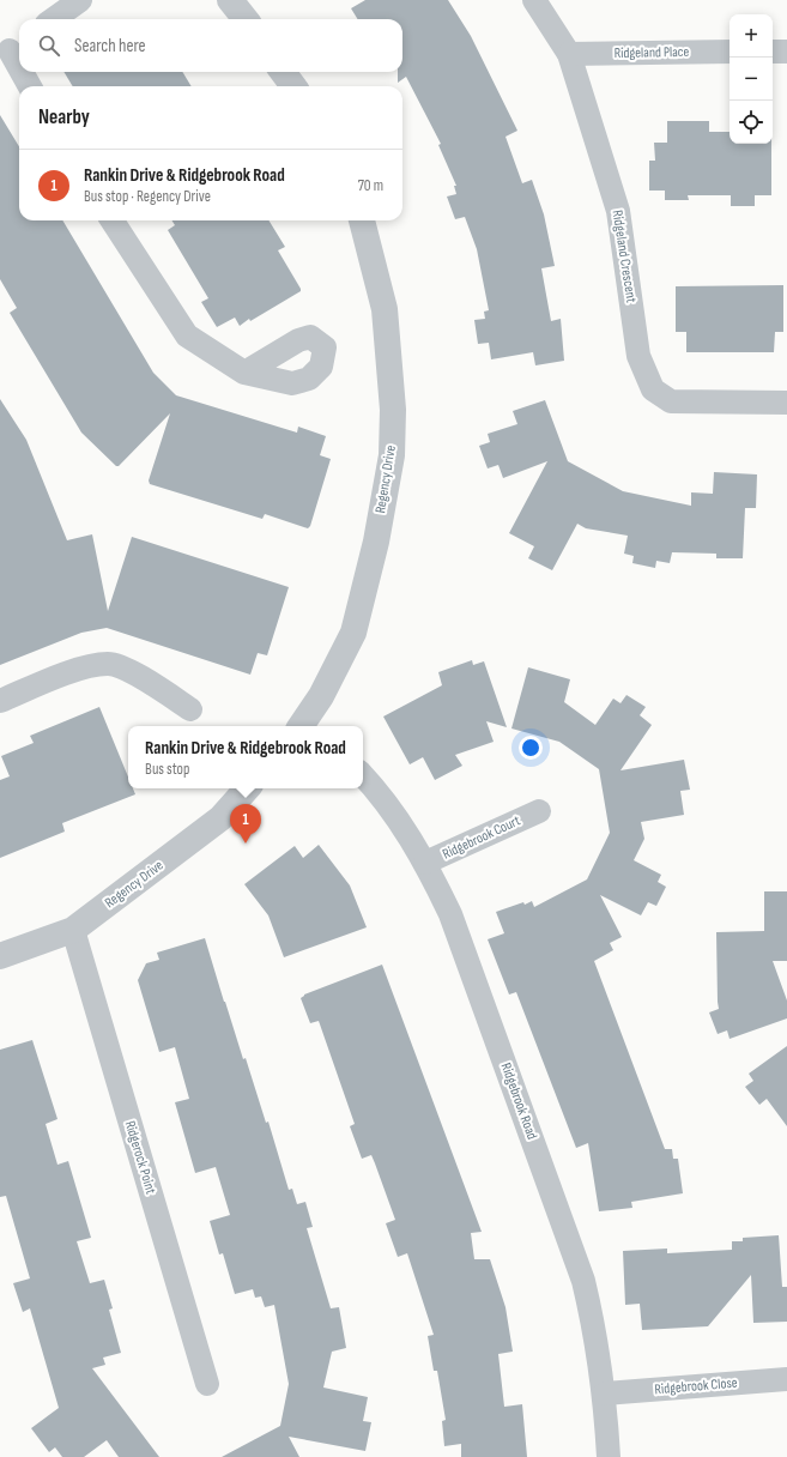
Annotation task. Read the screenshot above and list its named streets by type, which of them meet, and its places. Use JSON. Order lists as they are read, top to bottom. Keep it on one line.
{"streets":{"street":["Ridgeland Place","Ridgeland Crescent","Regency Drive","Ridgebrook Court","Ridgebrook Road","Ridgerock Point","Ridgebrook Close"]},"crossings":[["Ridgeland Place","Ridgeland Crescent"],["Regency Drive","Ridgerock Point"],["Ridgebrook Court","Ridgebrook Road"],["Ridgebrook Road","Ridgebrook Close"]],"page":{"map_buttons":["+","−"],"search":"Search here","heading":"Nearby","list":[{"mark":"1","name":"Rankin Drive & Ridgebrook Road","note":"Bus stop · Regency Drive","value":"70 m"}],"popup":["Rankin Drive & Ridgebrook Road","Bus stop"],"pins":"1"}}
